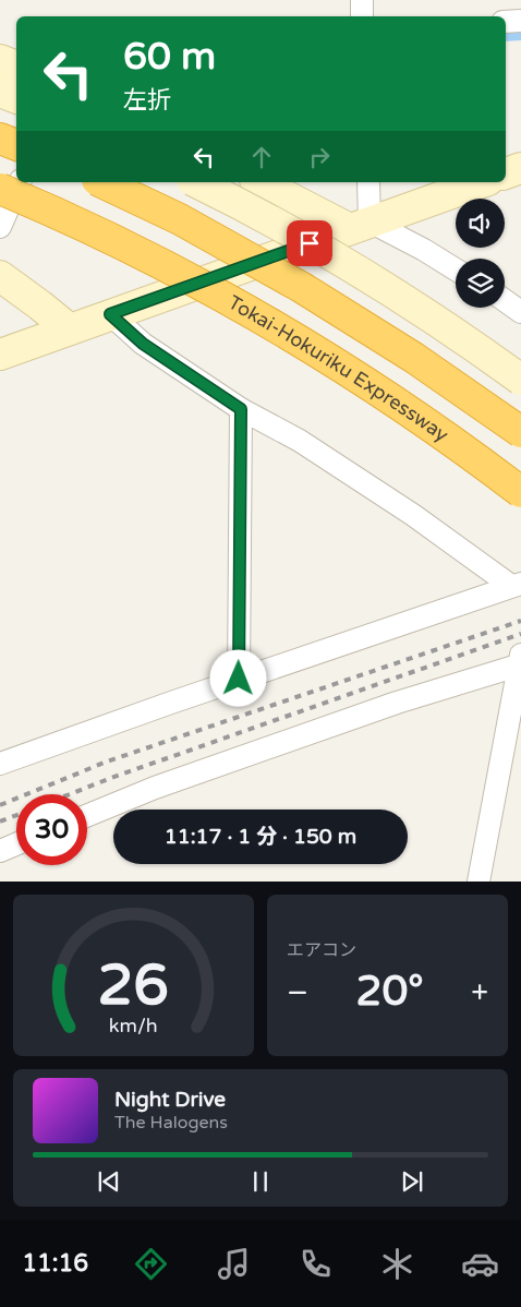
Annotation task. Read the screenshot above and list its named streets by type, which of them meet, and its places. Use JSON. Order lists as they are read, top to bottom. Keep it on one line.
{"streets":{"highway":["Tokai-Hokuriku Expressway"]},"page":{"turn":["60 m","左折"],"limit":"30","trip":"11:17 · 1 分 · 150 m","tile":"エアコン","heat":["−","20°","+"],"song":["Night Drive","The Halogens"],"tabs":"11:16","gauge":["26","km/h"]}}
